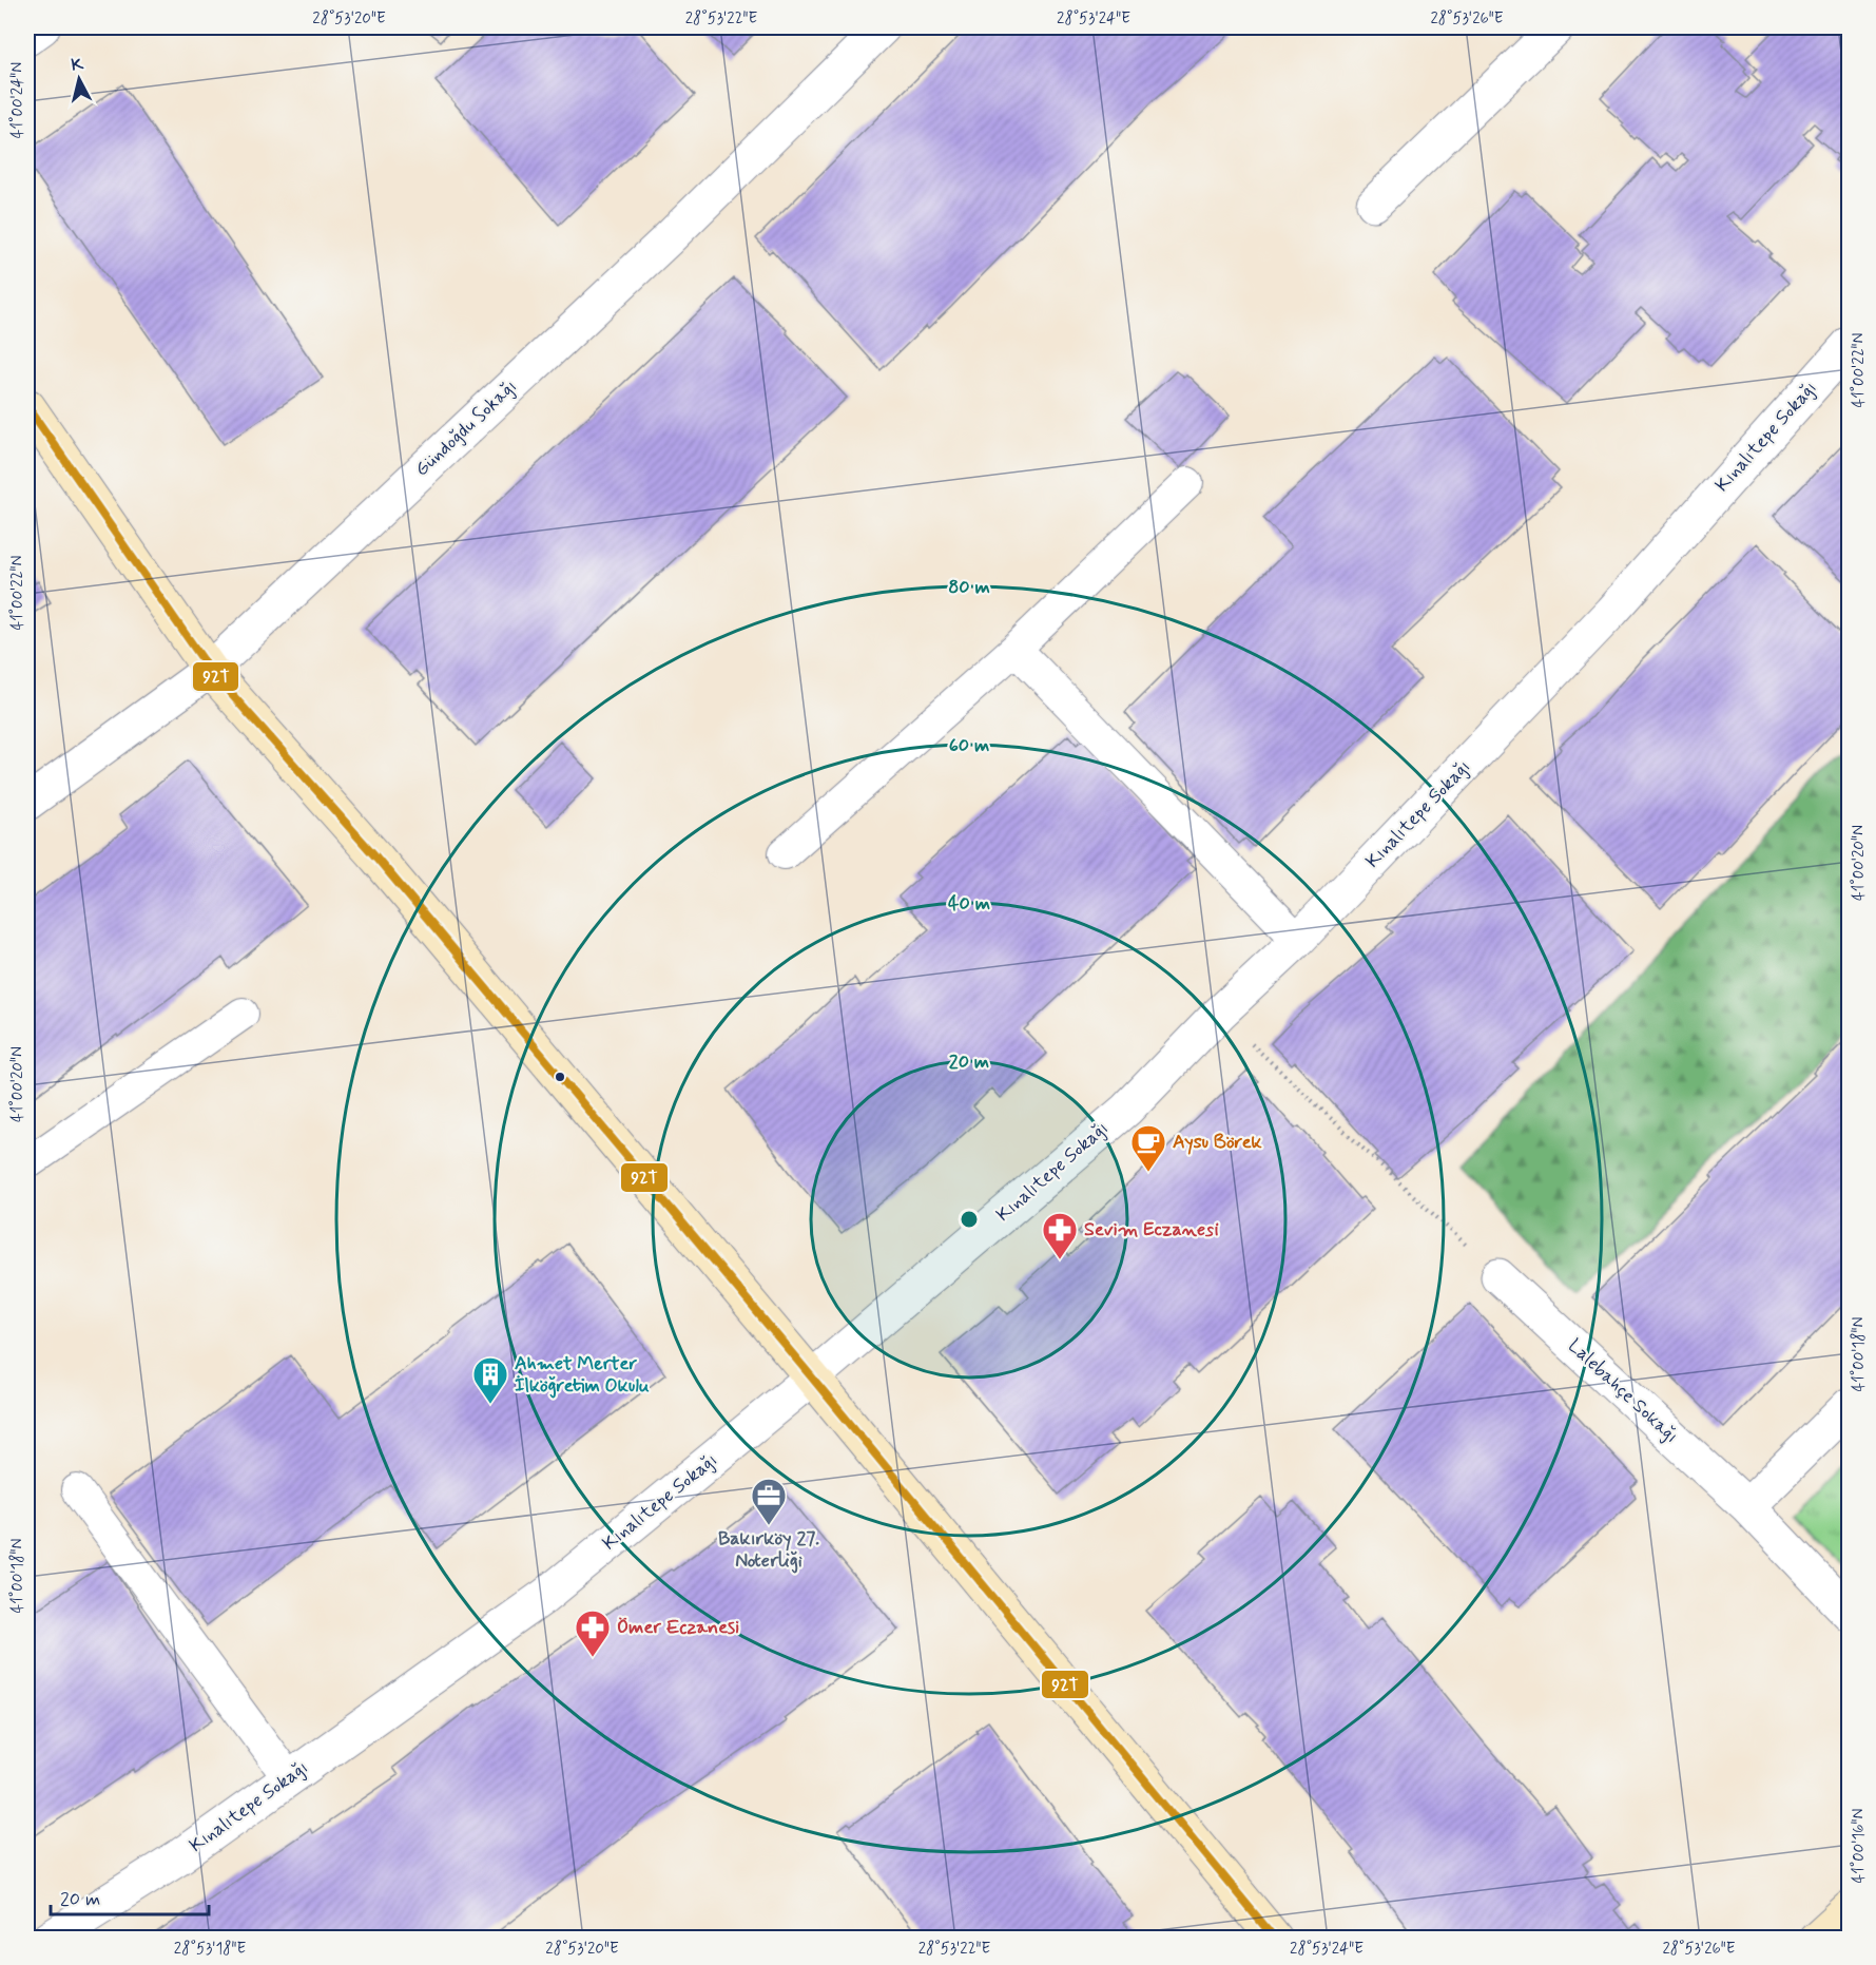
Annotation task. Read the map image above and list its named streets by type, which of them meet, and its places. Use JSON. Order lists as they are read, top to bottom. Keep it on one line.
{"streets":{"street":["Gündoğdu Sokağı","Kınalıtepe Sokağı","Lalebahçe Sokağı"]},"places":{"cafe":["Aysu Börek"],"pharmacy":["Sevim Eczanesi","Ömer Eczanesi"],"building":["Ahmet Merter İlköğretim Okulu"],"office":["Bakırköy 27. Noterliği"]},"lines":["transit line 92T"],"scale_bar":"20 m","north":"top","coordinates":["28°53'20\"E","28°53'22\"E","28°53'24\"E","28°53'26\"E","41°00'24\"N","41°00'22\"N","41°00'20\"N","41°00'18\"N","41°00'16\"N","28°53'18\"E"],"rings":["80 m","60 m","40 m","20 m"]}
